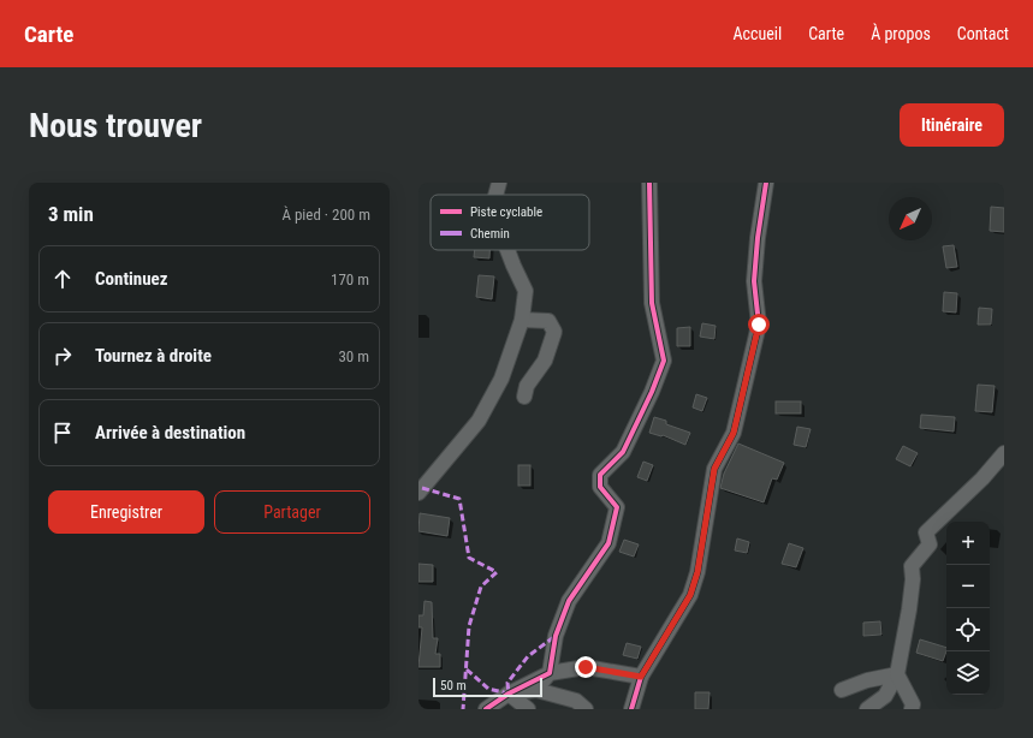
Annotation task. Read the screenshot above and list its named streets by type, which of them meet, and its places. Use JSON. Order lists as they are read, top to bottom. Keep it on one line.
{"legend":["Piste cyclable","Chemin"],"scale_bar":"50 m","north":"bottom left","page":{"header":"Carte","nav":["Accueil","Carte","À propos","Contact"],"buttons":["Itinéraire",["Enregistrer","Partager"]],"title":"Nous trouver","heading":["3 min","À pied · 200 m"],"list":[["Continuez","170 m"],["Tournez à droite","30 m"],"Arrivée à destination"],"map_buttons":["+","−"],"scale":"50 m"}}
